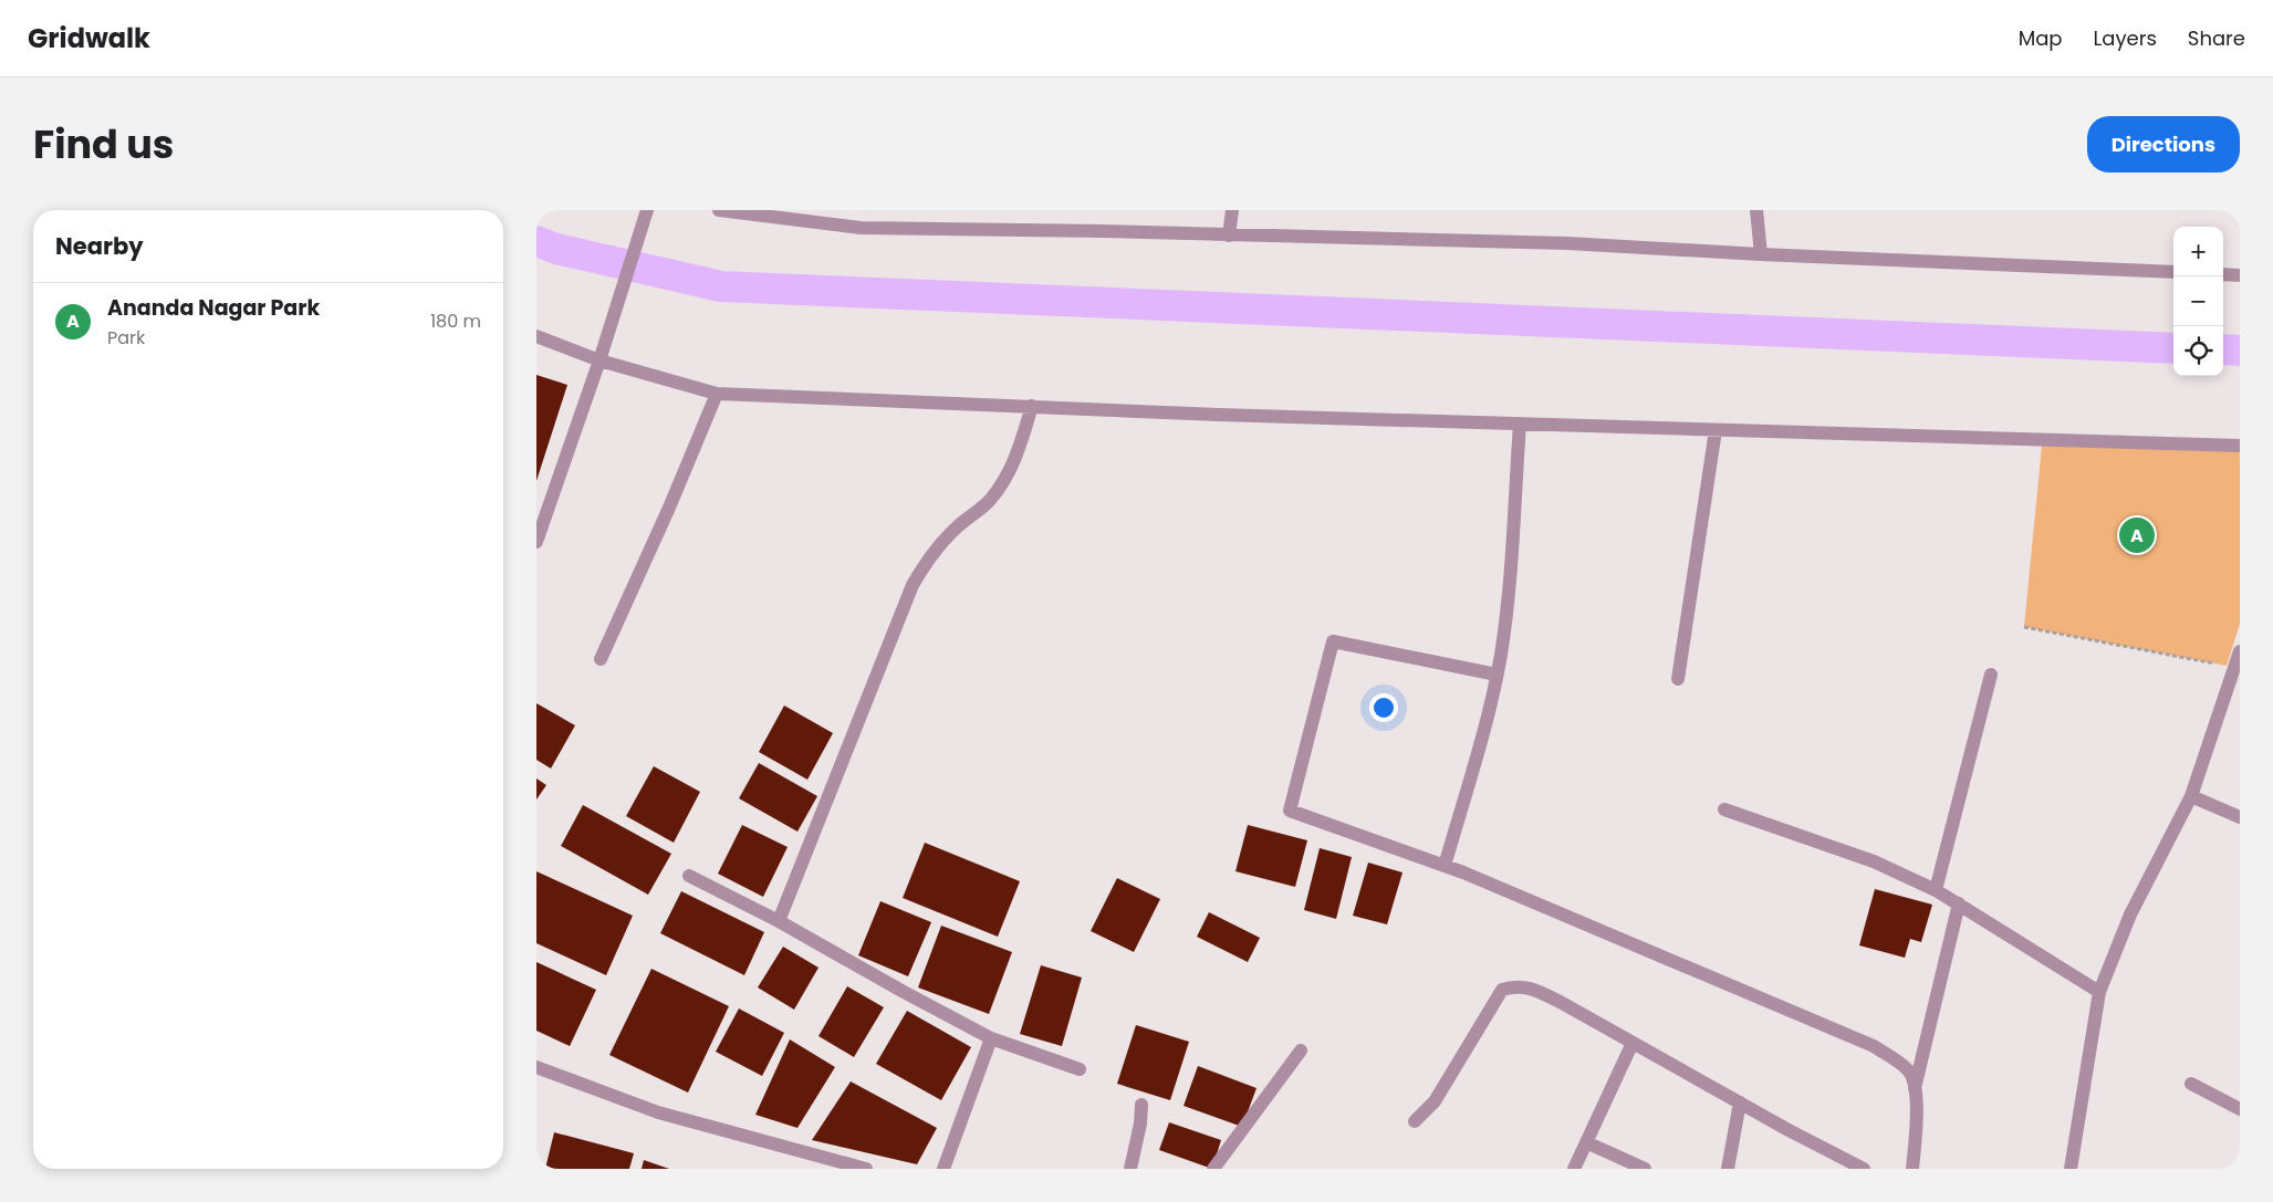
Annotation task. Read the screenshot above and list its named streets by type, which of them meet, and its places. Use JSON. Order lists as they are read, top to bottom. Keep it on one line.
{"page":{"header":"Gridwalk","nav":["Map","Layers","Share"],"title":"Find us","buttons":"Directions","heading":"Nearby","map_buttons":["+","−"],"list":[{"mark":"A","name":"Ananda Nagar Park","note":"Park","value":"180 m"}],"pins":"A"}}
